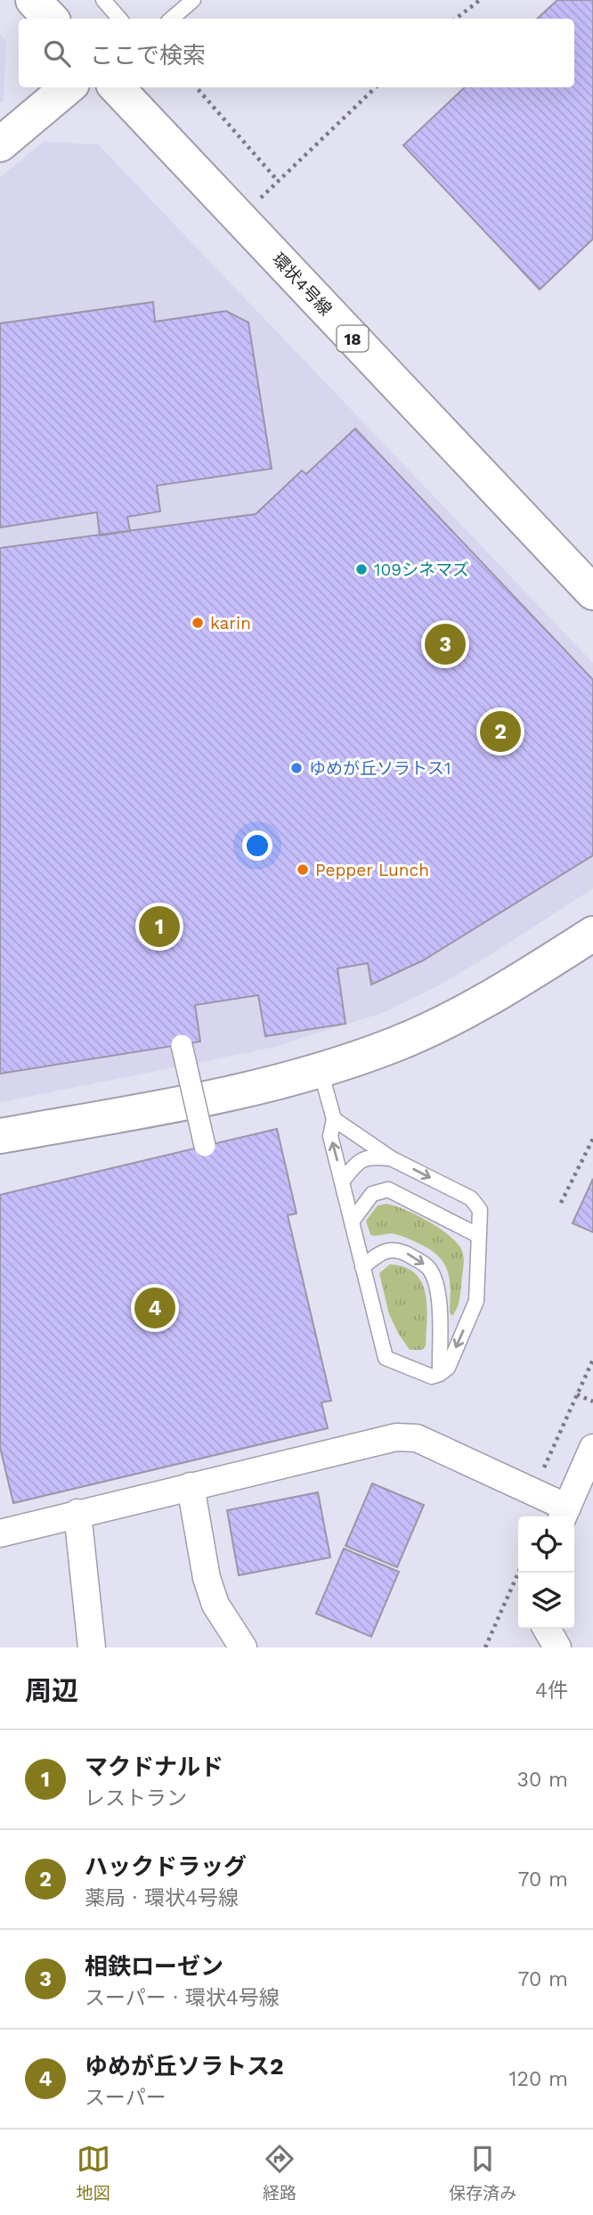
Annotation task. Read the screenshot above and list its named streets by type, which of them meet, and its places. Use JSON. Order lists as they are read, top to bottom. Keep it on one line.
{"streets":{"main road":["環状4号線","18"]},"places":["109シネマズ","karin","ゆめが丘ソラトス1","Pepper Lunch"],"page":{"search":"ここで検索","pins":["3","2","1","4"],"heading":["周辺","4件"],"list":[{"mark":"1","name":"マクドナルド","note":"レストラン","value":"30 m"},{"mark":"2","name":"ハックドラッグ","note":"薬局 · 環状4号線","value":"70 m"},{"mark":"3","name":"相鉄ローゼン","note":"スーパー · 環状4号線","value":"70 m"},{"mark":"4","name":"ゆめが丘ソラトス2","note":"スーパー","value":"120 m"}],"nav":["地図","経路","保存済み"]}}
